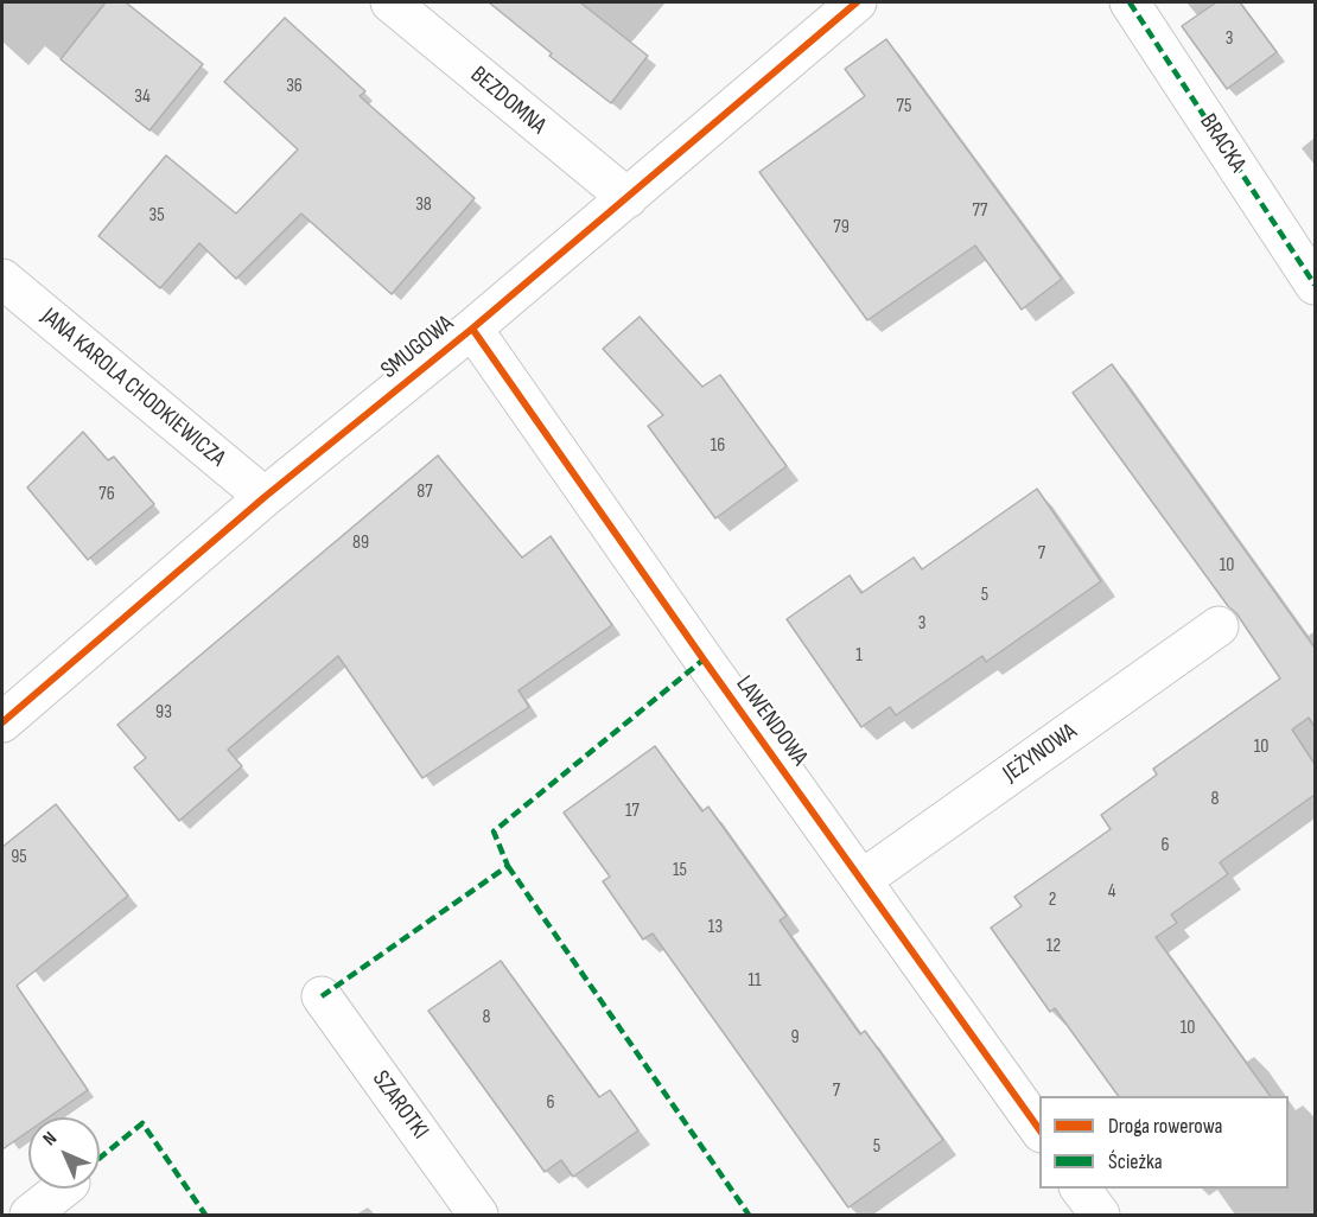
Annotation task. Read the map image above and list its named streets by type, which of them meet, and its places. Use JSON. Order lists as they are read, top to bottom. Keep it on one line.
{"streets":{"street":["BEZDOMNA","BRACKA","SMUGOWA","JANA KAROLA CHODKIEWICZA","LAWENDOWA","JEŻYNOWA","SZAROTKI"]},"crossings":[["BEZDOMNA","SMUGOWA"],["SMUGOWA","JANA KAROLA CHODKIEWICZA"],["SMUGOWA","LAWENDOWA"],["LAWENDOWA","JEŻYNOWA"]],"house_numbers":["3","36","34","75","38","77","35","79","16","87","76","89","7","10","5","3","1","93","10","8","17","6","95","15","4","2","13","12","11","8","10","9","7","6","5"],"legend":["Droga rowerowa","Ścieżka"],"north":"top left"}
